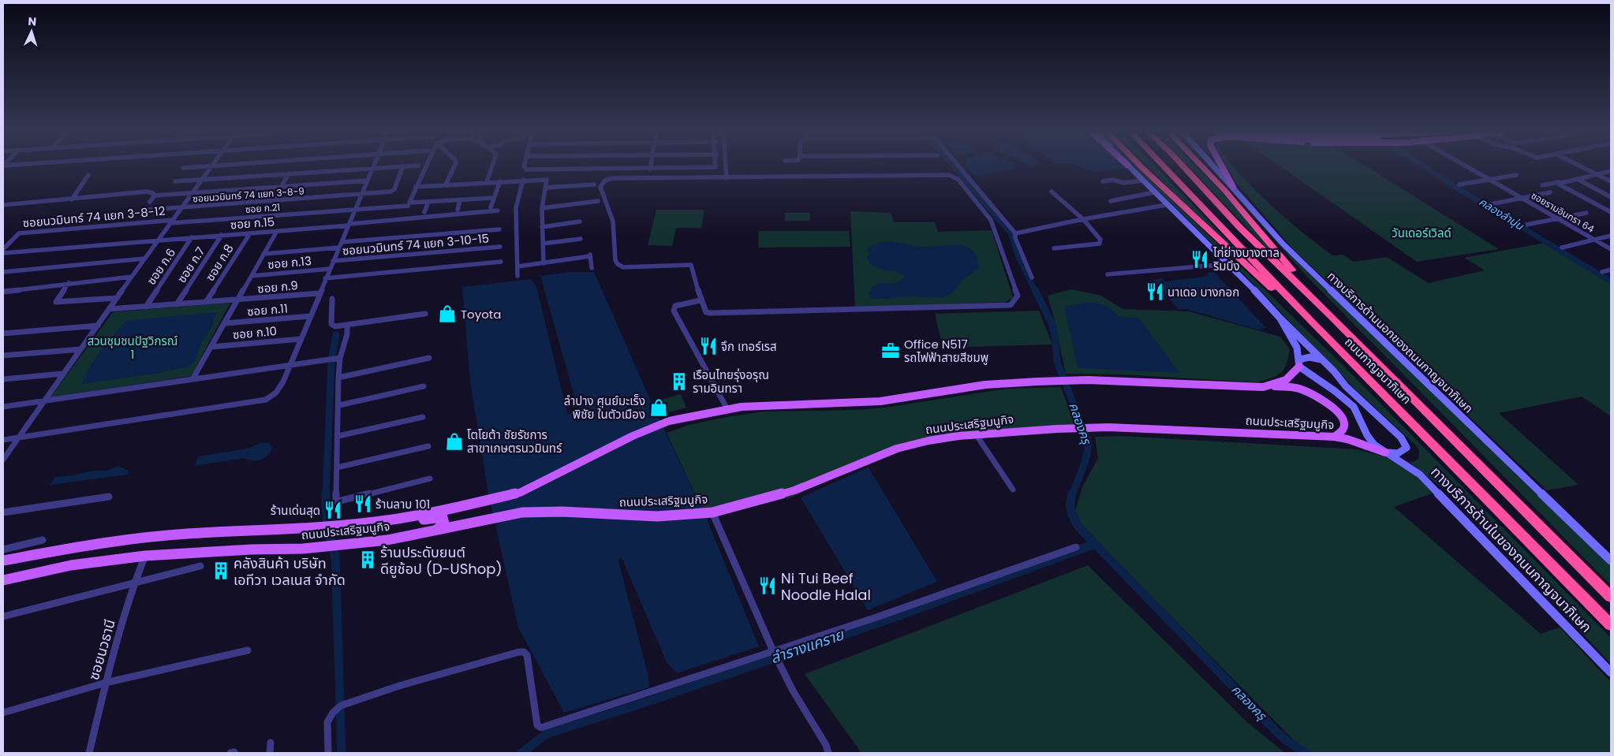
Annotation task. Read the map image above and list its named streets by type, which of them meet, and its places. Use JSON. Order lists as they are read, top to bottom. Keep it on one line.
{"streets":{"highway":["ถนนกาญจนาภิเษก"],"main road":["ทางบริการด้านนอกของถนนกาญจนาภิเษก","ถนนประเสริฐมนูกิจ","ทางบริการด้านในของถนนกาญจนาภิเษก"],"street":["ซอยนวมินทร์ 74 แยก 3-8-9","ซอย ก.21","ซอยรามอินทรา 64","ซอยนวมินทร์ 74 แยก 3-8-12","ซอย ก.15","ซอยนวมินทร์ 74 แยก 3-10-15","ซอย ก.8","ซอย ก.13","ซอย ก.7","ซอย ก.6","ซอย ก.9","ซอย ก.11","ซอย ก.10","ซอยนวธานี"]},"crossings":[["ซอย ก.21","ซอยนวมินทร์ 74 แยก 3-8-12"],["ซอย ก.15","ซอย ก.8"],["ซอย ก.15","ซอย ก.7"],["ซอย ก.15","ซอย ก.6"],["ซอย ก.8","ซอย ก.9"],["ซอย ก.7","ซอย ก.9"],["ซอย ก.6","ซอย ก.9"],["ถนนประเสริฐมนูกิจ","ทางบริการด้านในของถนนกาญจนาภิเษก"],["ถนนประเสริฐมนูกิจ","ซอยนวธานี"]],"water":["คลองลำนุ่น","คลองครุ","ลำรางแคราย"],"parks":["วันเดอร์เวิลด์","สวนชุมชนปัฐวิกรณ์ 1"],"places":{"restaurant":["ไก่ย่างบางตาล ริมบึง","นาเดอ บางกอก","จึก เทอร์เรส","ร้านลาบ 101","ร้านเด่นสุด","Ni Tui Beef Noodle Halal"],"shop":["Toyota","ลำปาง ศูนย์มะเร็ง พิชัย ในตัวเมือง","โตโยต้า ชัยรัชการ สาขาเกษตรนวมินทร์"],"office":["Office N517 รถไฟฟ้าสายสีชมพู"],"building":["เรือนไทยรุ่งอรุณ รามอินทรา","ร้านประดับยนต์ ดียูช้อป (D-UShop)","คลังสินค้า บริษัท เอทีวา เวลเนส จำกัด"]},"north":"top"}
